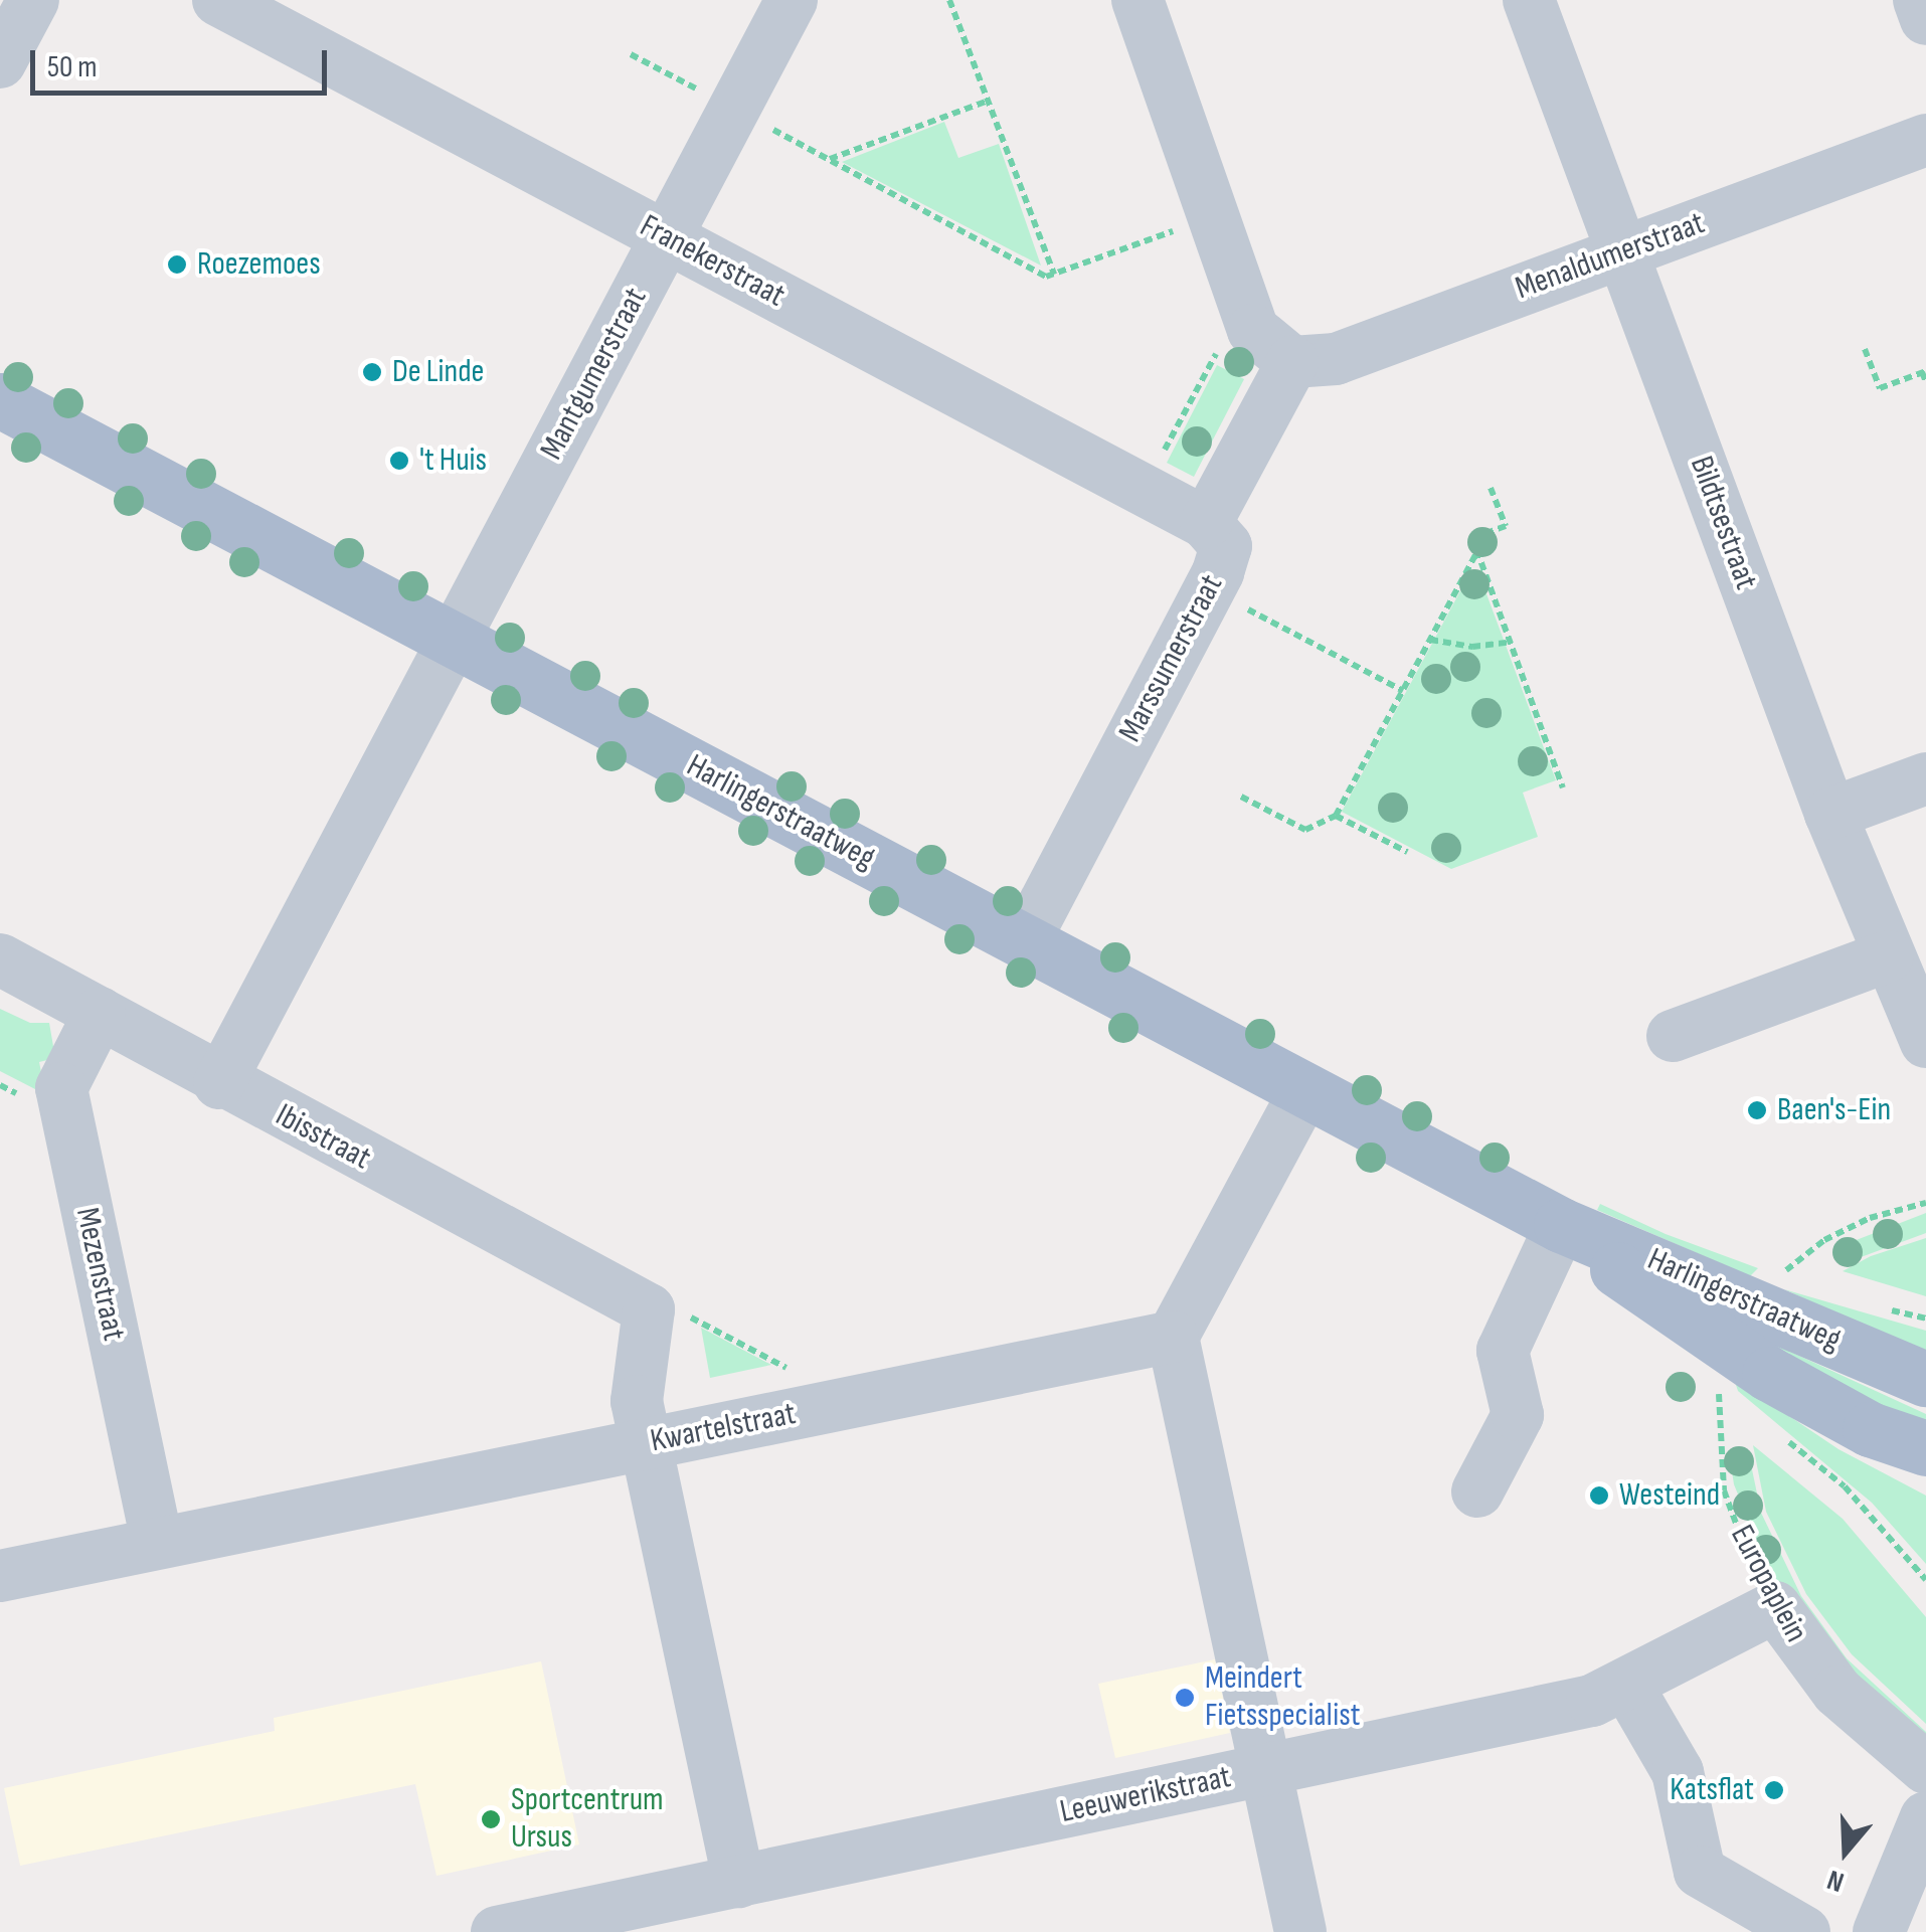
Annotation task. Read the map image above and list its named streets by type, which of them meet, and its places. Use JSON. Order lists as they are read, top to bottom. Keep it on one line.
{"streets":{"main road":["Harlingerstraatweg"],"street":["Menaldumerstraat","Franekerstraat","Mantgumerstraat","Bildtsestraat","Marssumerstraat","Ibisstraat","Mezenstraat","Kwartelstraat","Europaplein","Leeuwerikstraat"]},"crossings":[["Menaldumerstraat","Bildtsestraat"],["Menaldumerstraat","Marssumerstraat"],["Franekerstraat","Mantgumerstraat"],["Franekerstraat","Marssumerstraat"],["Mantgumerstraat","Harlingerstraatweg"],["Mantgumerstraat","Ibisstraat"],["Marssumerstraat","Harlingerstraatweg"],["Ibisstraat","Mezenstraat"],["Mezenstraat","Kwartelstraat"],["Europaplein","Leeuwerikstraat"]],"places":["Roezemoes","De Linde","'t Huis","Baen's-Ein","Westeind","Meindert Fietsspecialist","Katsflat","Sportcentrum Ursus"],"scale_bar":"50 m","north":"bottom"}
